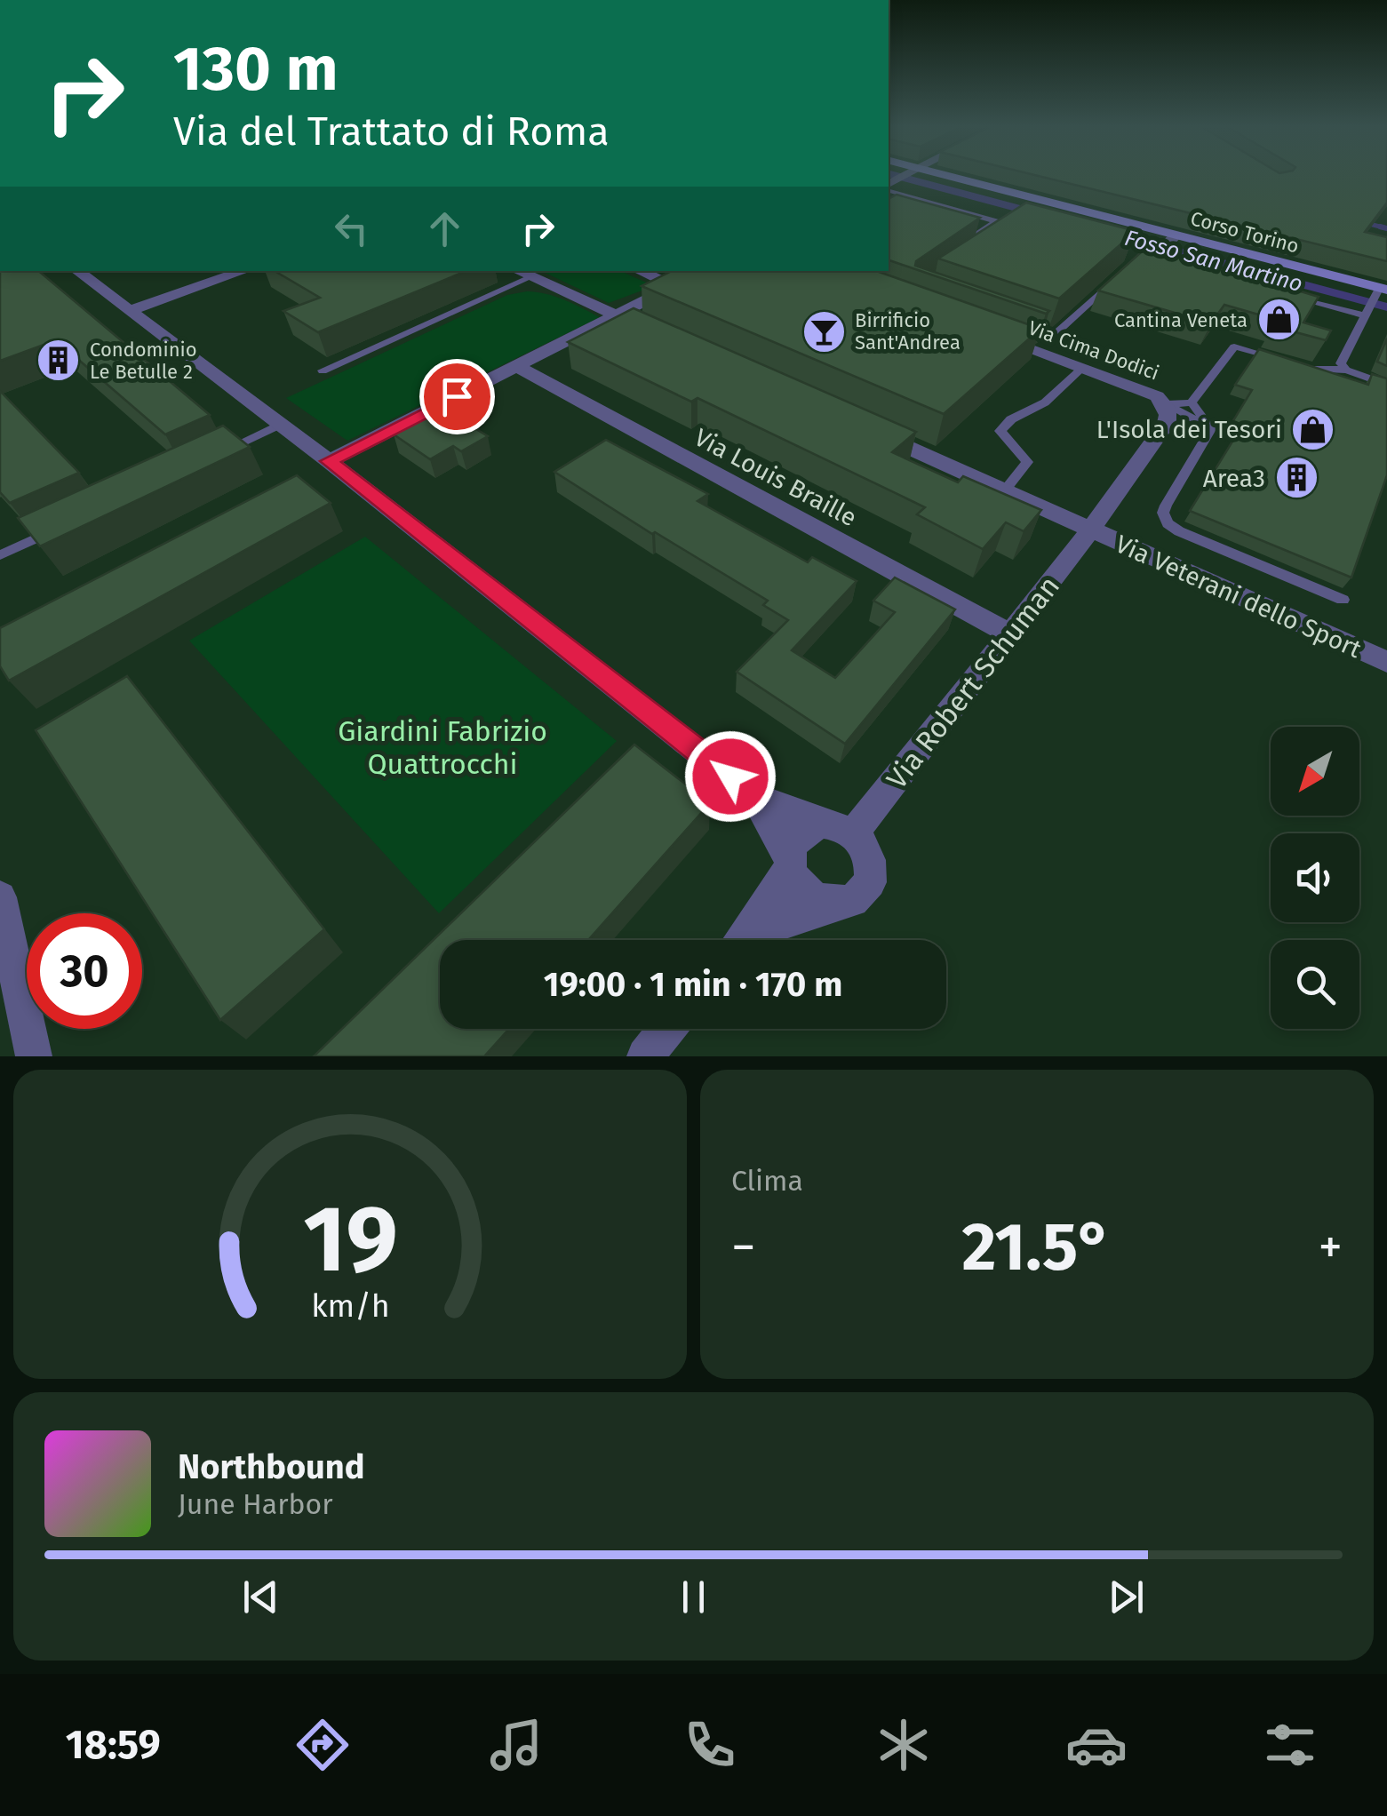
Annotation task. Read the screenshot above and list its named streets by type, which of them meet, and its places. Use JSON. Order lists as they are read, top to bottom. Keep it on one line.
{"streets":{"main road":["Corso Torino"],"street":["Via Cima Dodici","Via Louis Braille","Via Veterani dello Sport","Via Robert Schuman"]},"crossings":[["Via Cima Dodici","Via Robert Schuman"],["Via Louis Braille","Via Robert Schuman"],["Via Veterani dello Sport","Via Robert Schuman"]],"water":["Fosso San Martino"],"parks":["Giardini Fabrizio Quattrocchi"],"places":{"shop":["Cantina Veneta","L'Isola dei Tesori"],"bar":["Birrificio Sant'Andrea"],"building":["Condominio Le Betulle 2","Area3"]},"north":"bottom left","page":{"turn":["130 m","Via del Trattato di Roma"],"limit":"30","trip":"19:00 · 1 min · 170 m","tile":"Clima","heat":["−","21.5°","+"],"song":["Northbound","June Harbor"],"tabs":"18:59","gauge":["19","km/h"]}}
